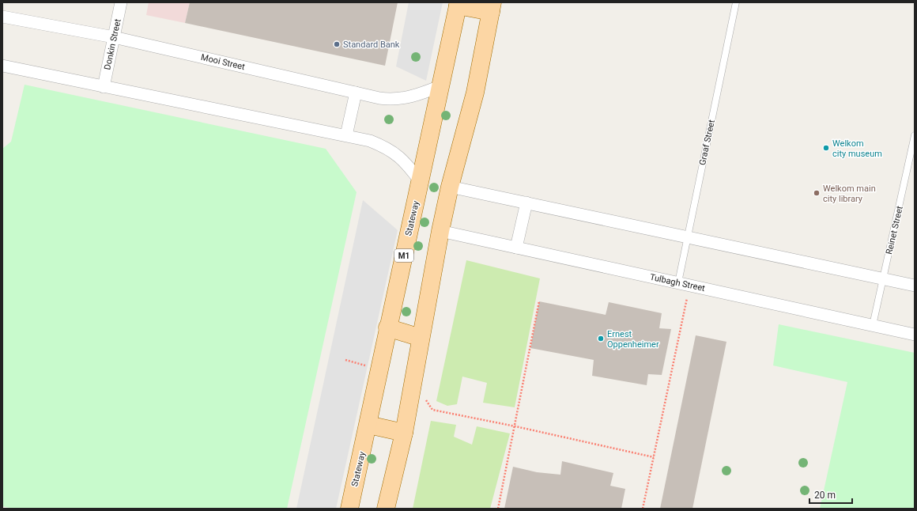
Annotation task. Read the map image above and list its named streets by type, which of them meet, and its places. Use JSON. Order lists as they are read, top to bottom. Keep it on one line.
{"streets":{"main road":["Stateway","M1"],"street":["Donkin Street","Mooi Street","Tulbagh Street"],"lane":["Graaf Street","Reinet Street"]},"crossings":[["Donkin Street","Mooi Street"],["Mooi Street","Stateway"],["Graaf Street","Tulbagh Street"],["Reinet Street","Tulbagh Street"]],"places":["Standard Bank","Welkom city museum","Welkom main city library","Ernest Oppenheimer"],"scale_bar":"20 m"}
